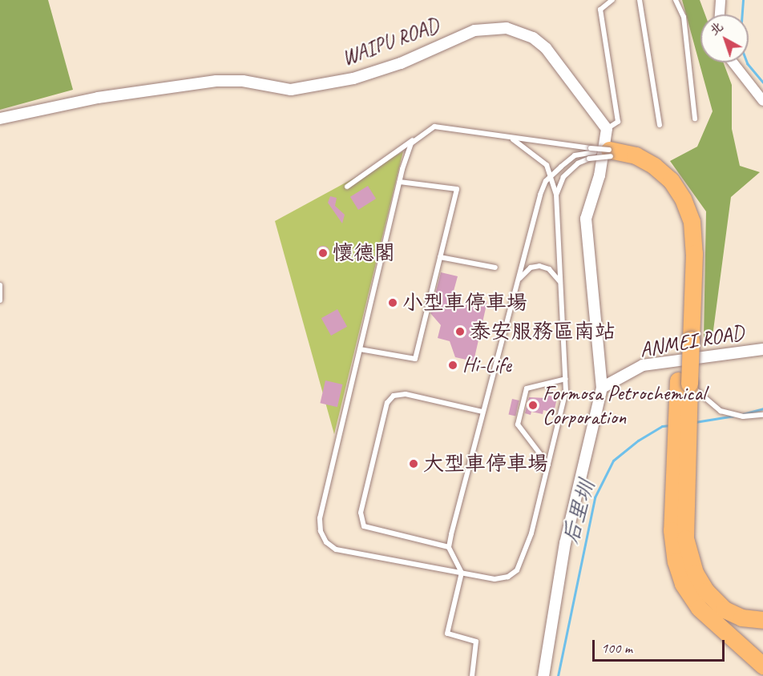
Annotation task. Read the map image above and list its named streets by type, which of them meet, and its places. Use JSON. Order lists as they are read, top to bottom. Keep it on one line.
{"streets":{"street":["WAIPU ROAD","ANMEI ROAD"]},"water":["后里圳"],"places":["懷德閣","小型車停車場","泰安服務區南站","Hi-Life","Formosa Petrochemical Corporation","大型車停車場"],"scale_bar":"100 m","north":"top left"}
